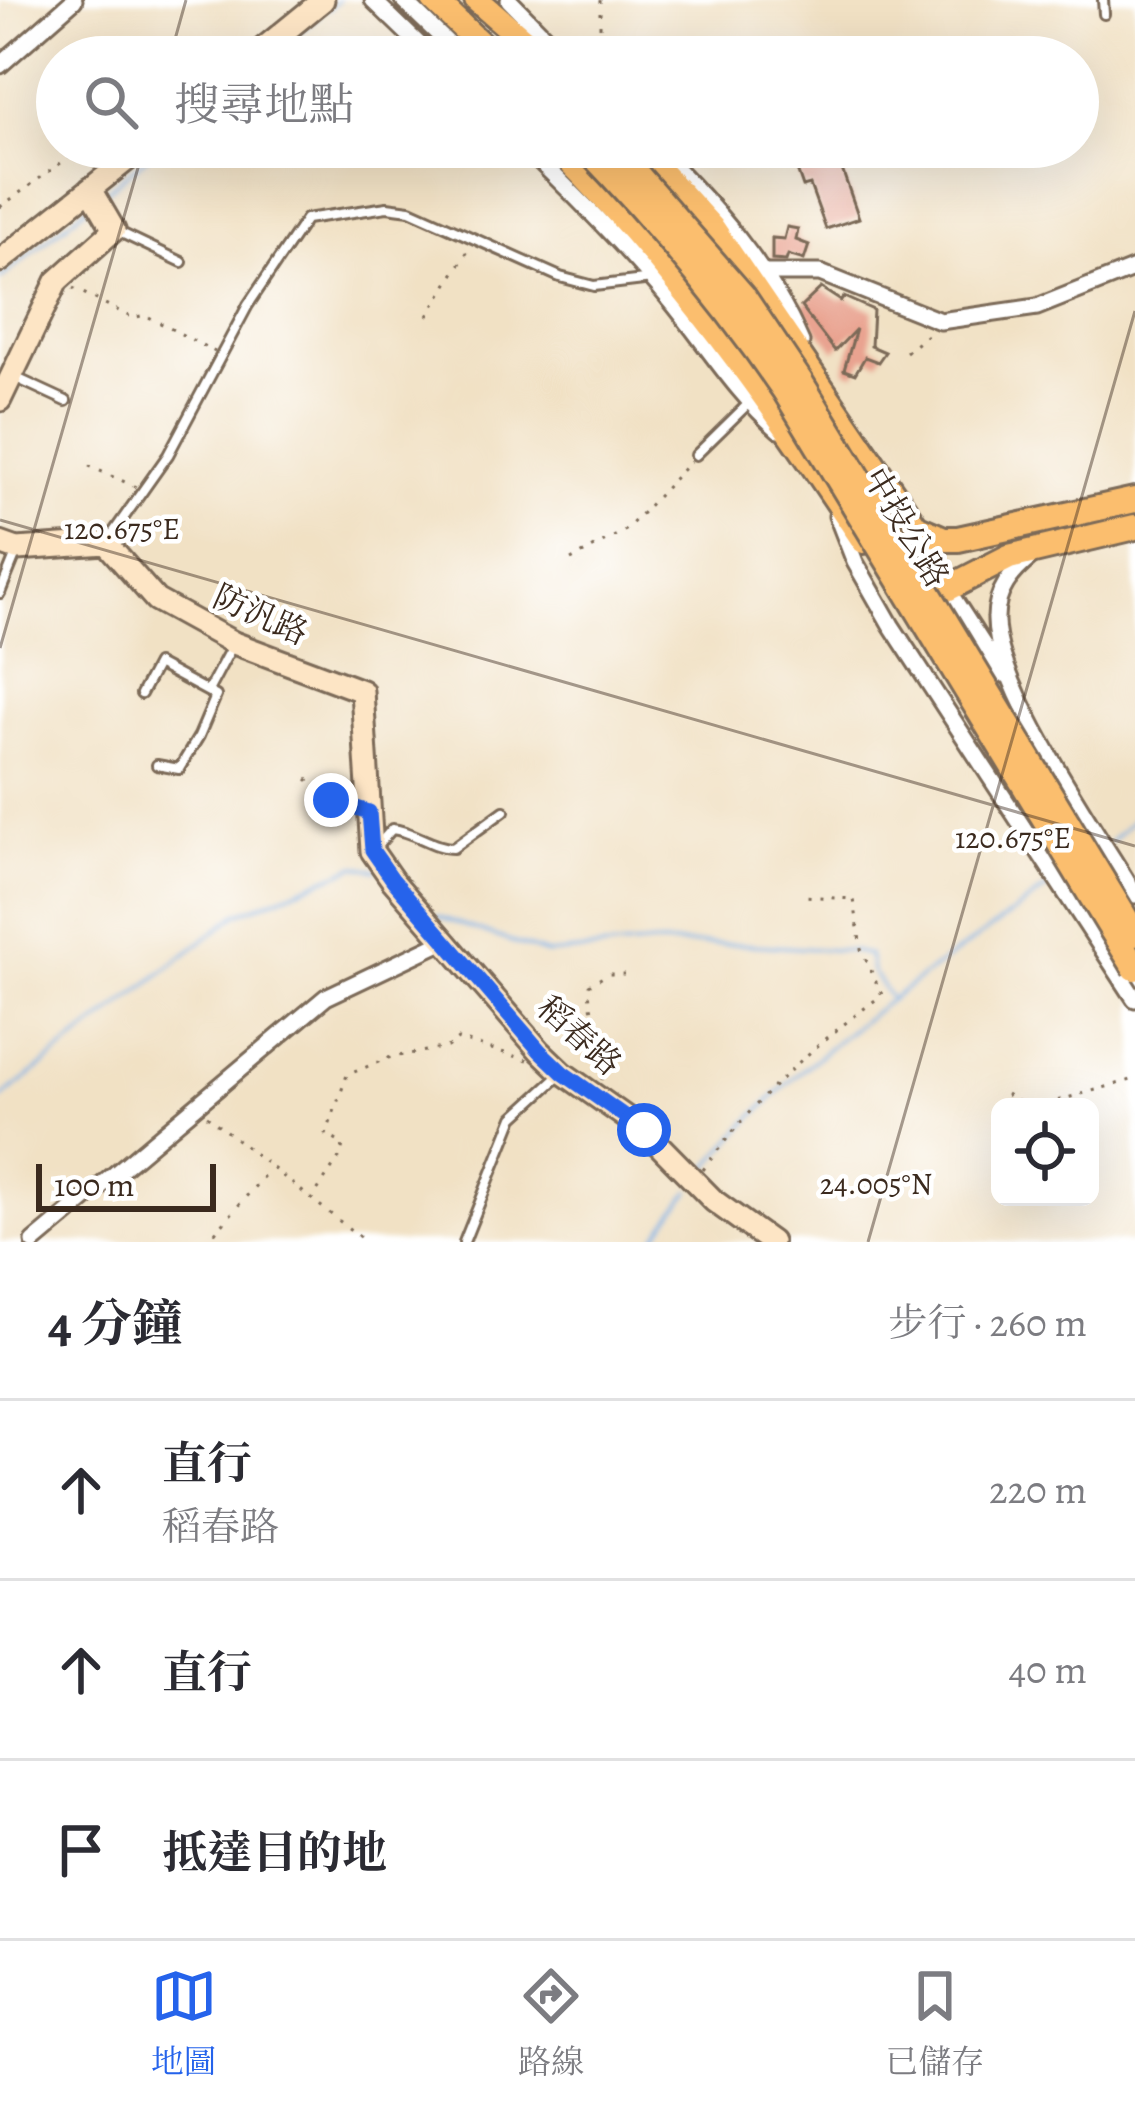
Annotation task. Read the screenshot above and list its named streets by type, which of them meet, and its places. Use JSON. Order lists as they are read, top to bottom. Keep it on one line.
{"streets":{"main road":["中投公路"],"street":["防汎路","稻春路"]},"crossings":[["防汎路","稻春路"]],"scale_bar":"100 m","page":{"search":"搜尋地點","scale":"100 m","heading":["4 分鐘","步行 · 260 m"],"list":[["直行","稻春路","220 m"],["直行","40 m"],"抵達目的地"],"nav":["地圖","路線","已儲存"]},"coordinates":["120.675°E","24.005°N"]}
